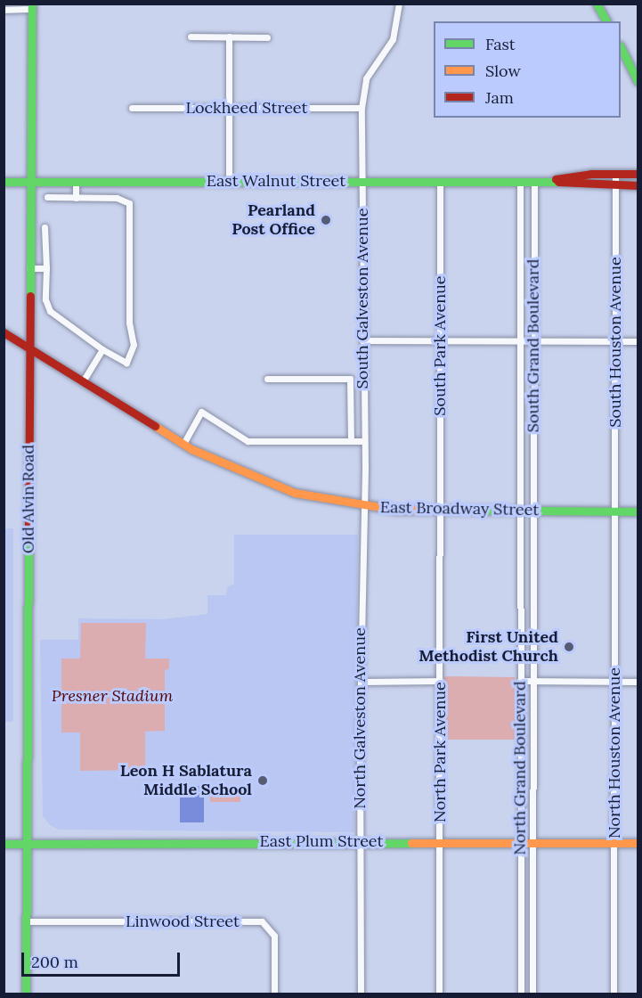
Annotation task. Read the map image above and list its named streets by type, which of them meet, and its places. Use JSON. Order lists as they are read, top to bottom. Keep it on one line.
{"streets":{"street":["Lockheed Street","East Walnut Street","South Galveston Avenue","South Houston Avenue","South Park Avenue","South Grand Boulevard","Old Alvin Road","East Broadway Street","North Galveston Avenue","North Park Avenue","North Houston Avenue","North Grand Boulevard","East Plum Street","Linwood Street"]},"crossings":[["Lockheed Street","South Galveston Avenue"],["East Walnut Street","South Galveston Avenue"],["East Walnut Street","South Houston Avenue"],["East Walnut Street","South Park Avenue"],["East Walnut Street","South Grand Boulevard"],["East Walnut Street","Old Alvin Road"],["South Galveston Avenue","East Broadway Street"],["South Galveston Avenue","North Galveston Avenue"],["South Houston Avenue","East Broadway Street"],["South Houston Avenue","North Houston Avenue"],["South Park Avenue","East Broadway Street"],["South Park Avenue","North Park Avenue"],["South Grand Boulevard","East Broadway Street"],["South Grand Boulevard","North Grand Boulevard"],["Old Alvin Road","East Broadway Street"],["Old Alvin Road","East Plum Street"],["Old Alvin Road","Linwood Street"],["East Broadway Street","North Galveston Avenue"],["East Broadway Street","North Park Avenue"],["East Broadway Street","North Houston Avenue"],["East Broadway Street","North Grand Boulevard"],["North Galveston Avenue","East Plum Street"],["North Park Avenue","East Plum Street"],["North Houston Avenue","East Plum Street"],["North Grand Boulevard","East Plum Street"]],"parks":["Presner Stadium"],"places":["Pearland Post Office","First United Methodist Church","Leon H Sablatura Middle School"],"legend":["Fast","Slow","Jam"],"scale_bar":"200 m"}
